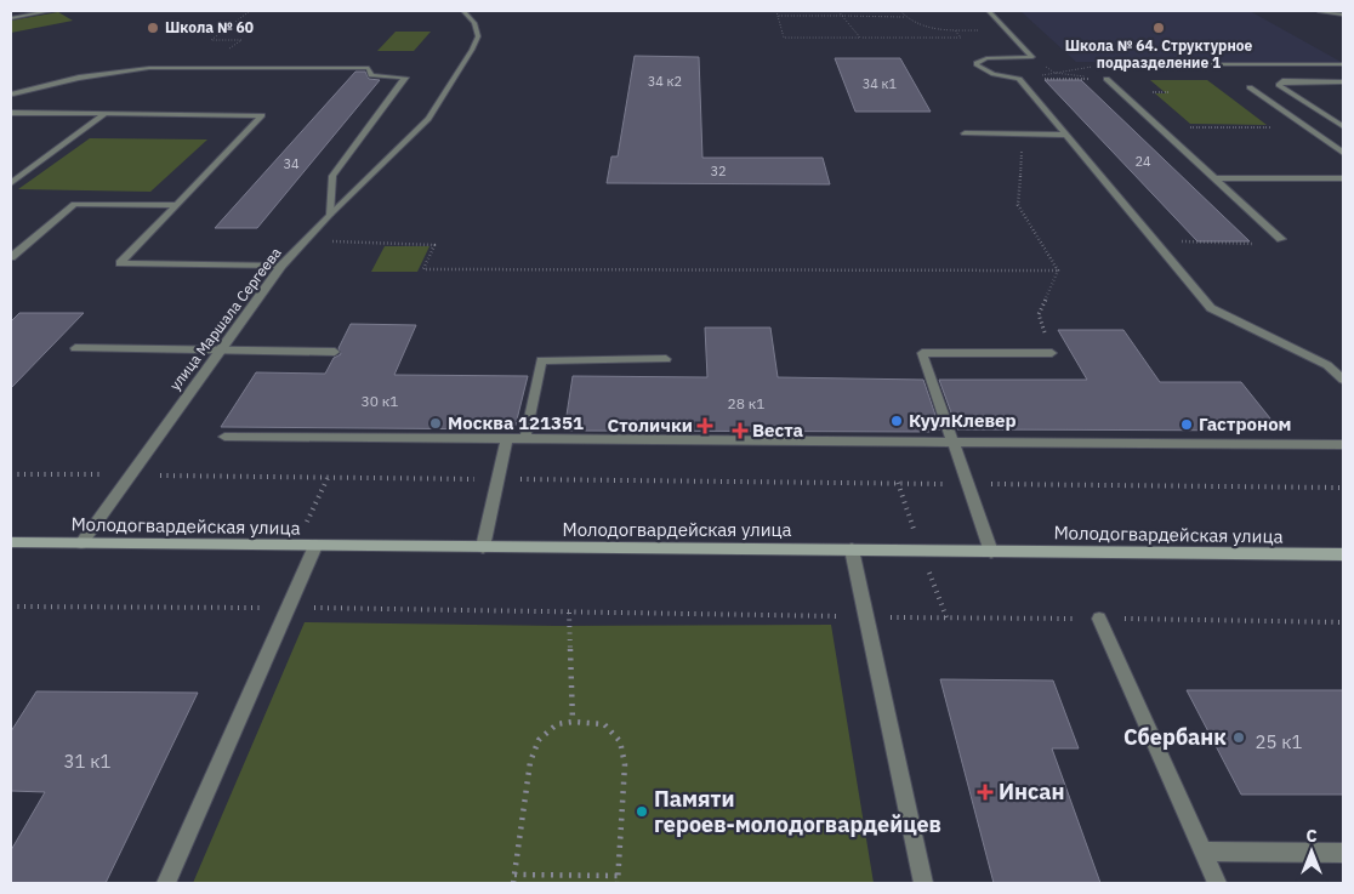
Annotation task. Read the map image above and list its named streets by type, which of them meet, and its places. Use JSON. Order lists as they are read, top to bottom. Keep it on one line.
{"streets":{"street":["улица Маршала Сергеева","Молодогвардейская улица"]},"crossings":[["улица Маршала Сергеева","Молодогвардейская улица"]],"places":{"other":["Школа № 60","Школа № 64. Структурное подразделение 1","КуулКлевер","Москва 121351","Гастроном","Сбербанк","Памяти героев-молодогвардейцев"],"health":["Столички","Веста","Инсан"]},"house_numbers":["34 к2","34 к1","24","34","32","30 к1","28 к1","25 к1","31 к1"],"north":"top"}
